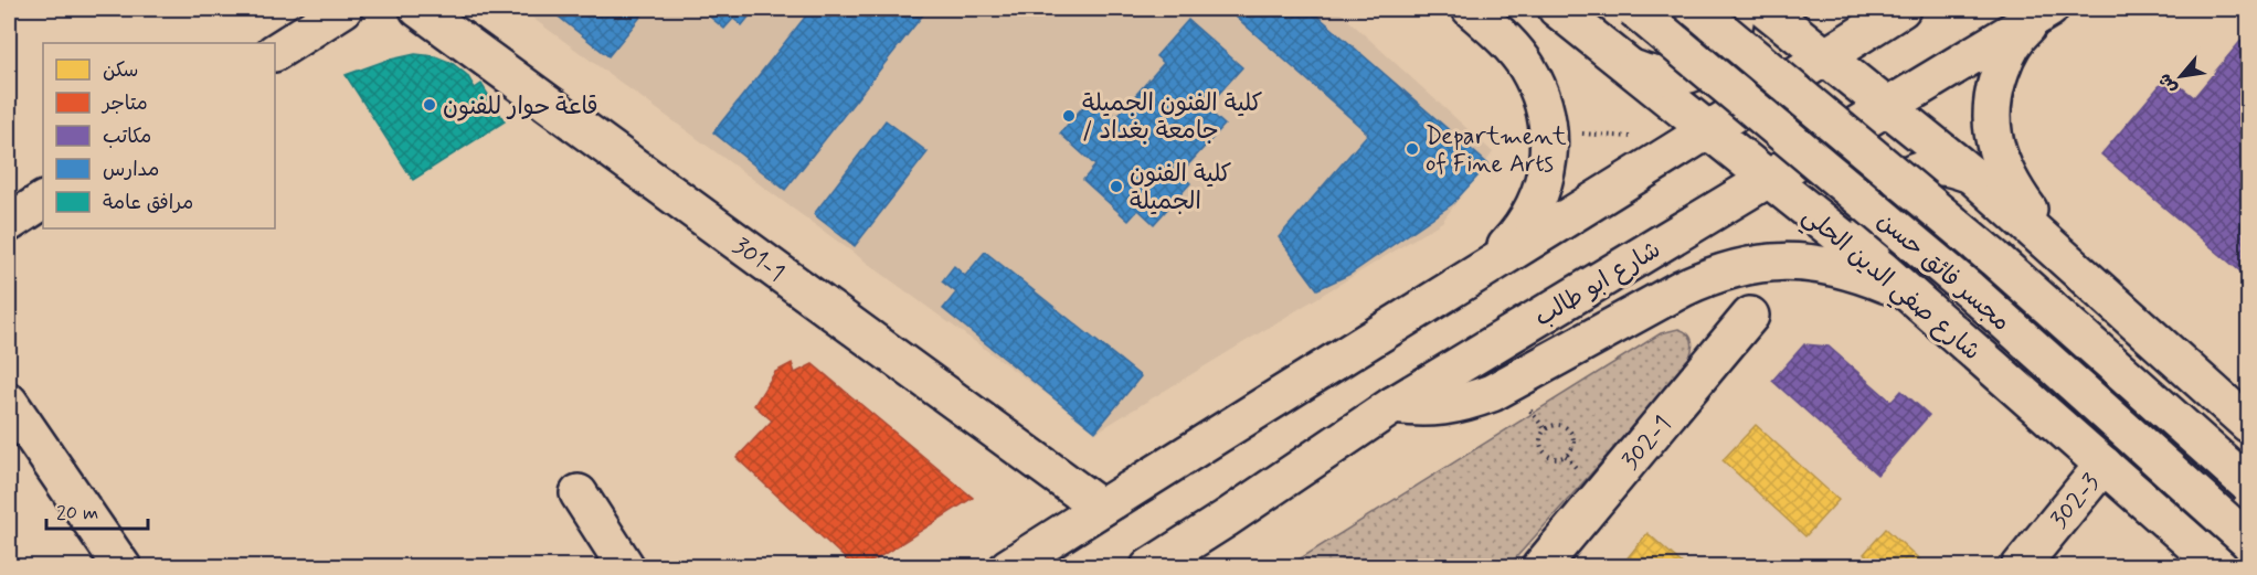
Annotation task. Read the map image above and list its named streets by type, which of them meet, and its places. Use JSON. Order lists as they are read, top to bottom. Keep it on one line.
{"streets":{"main road":["301-1","مجسر فائق حسن","شارع ابو طالب","شارع صفي الدين الحلي","302-1","302-3"]},"crossings":[["شارع ابو طالب","شارع صفي الدين الحلي"],["شارع صفي الدين الحلي","302-3"]],"places":["قاعة حوار للفنون","كلية الفنون الجميلة / جامعة بغداد","Department of Fine Arts","كلية الفنون الجميلة"],"legend":["سكن","متاجر","مكاتب","مدارس","مرافق عامة"],"scale_bar":"20 m","north":"bottom left"}
